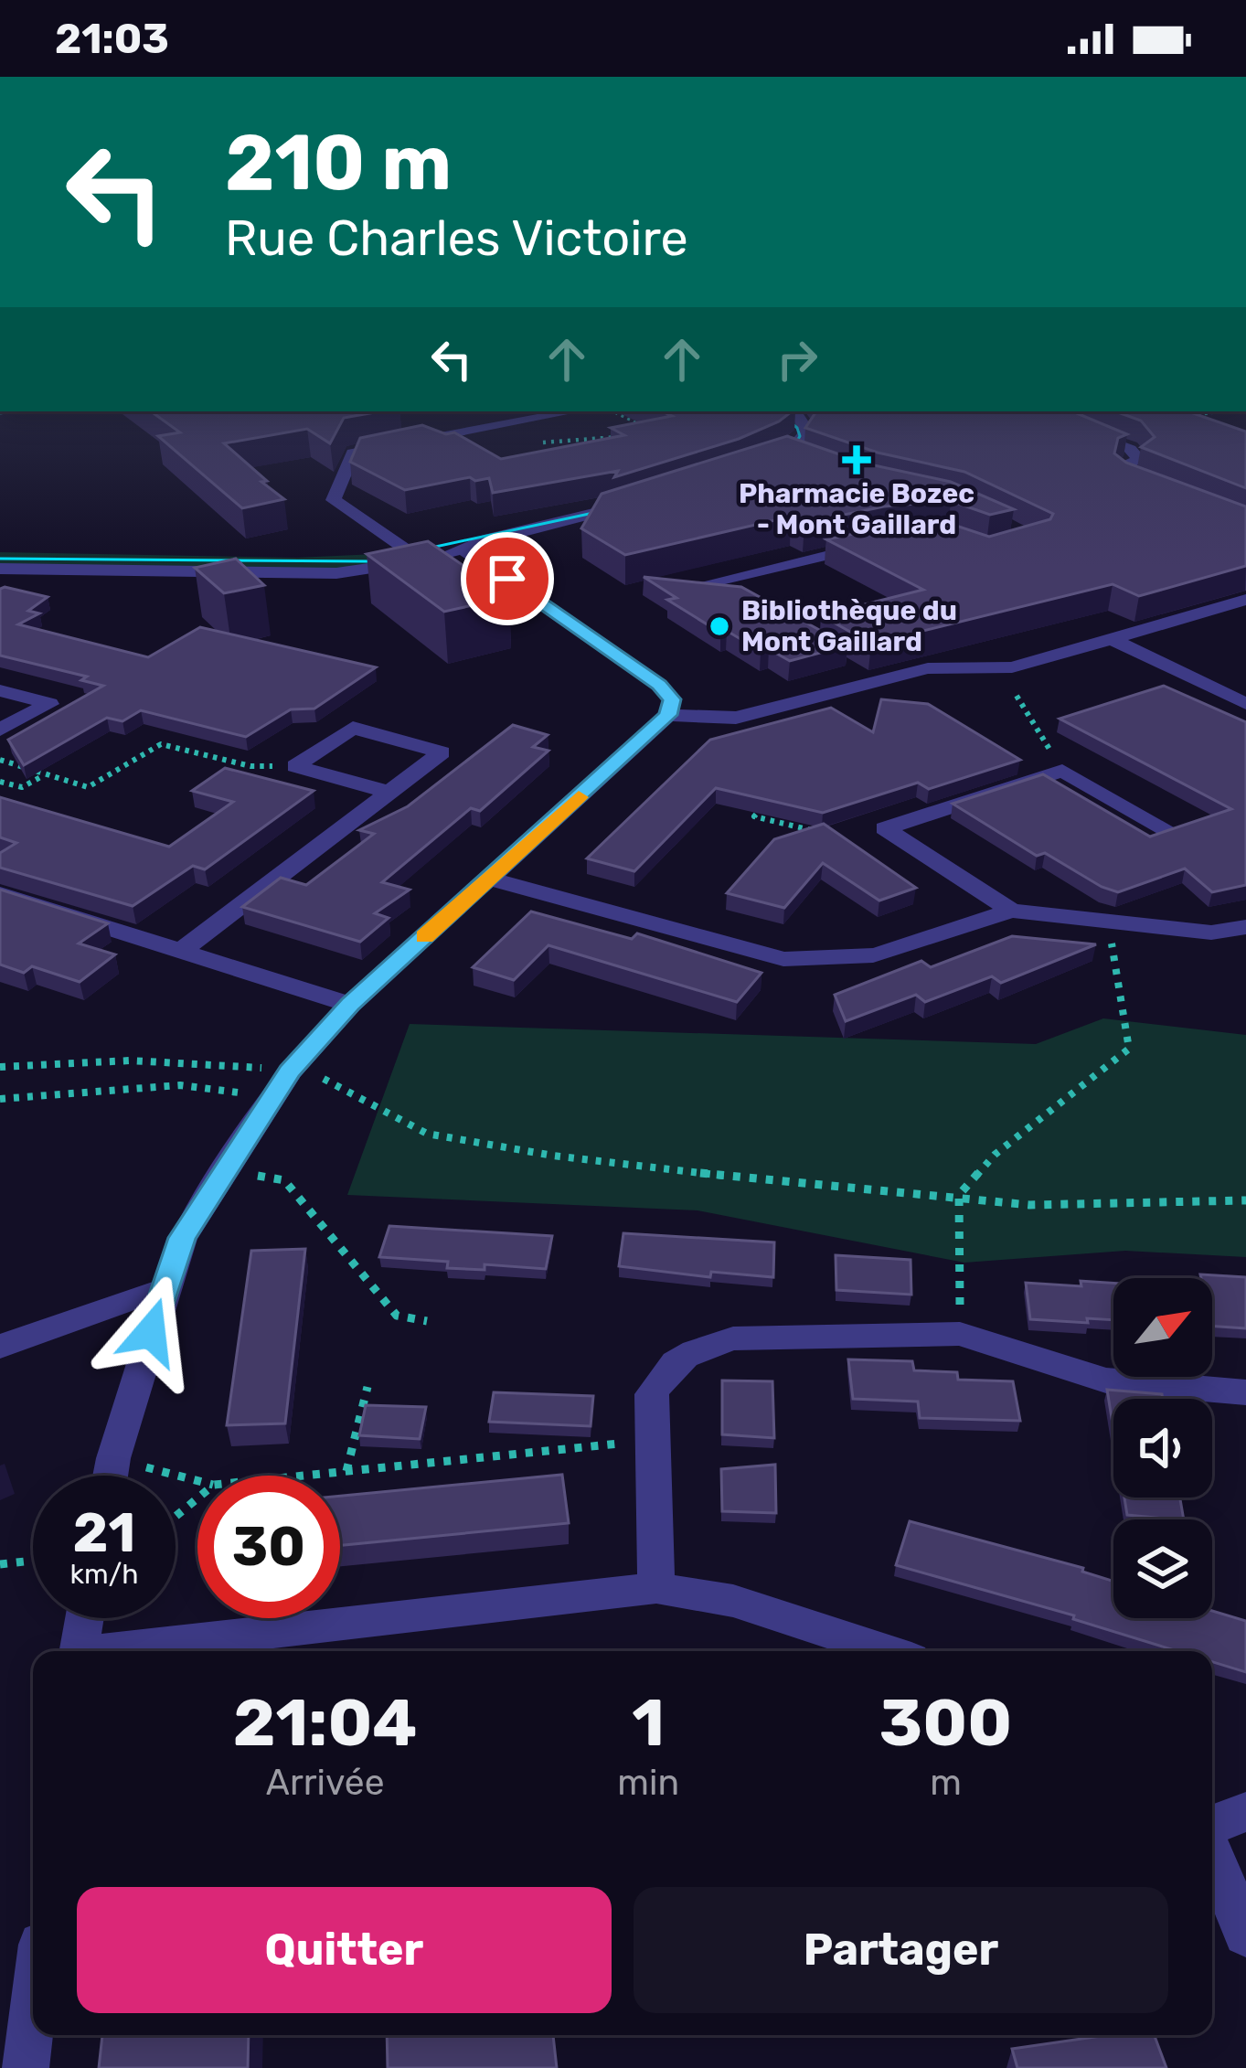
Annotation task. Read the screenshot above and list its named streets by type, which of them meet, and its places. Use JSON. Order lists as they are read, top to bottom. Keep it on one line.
{"places":{"health":["Pharmacie Bozec - Mont Gaillard"],"other":["Bibliothèque du Mont Gaillard"]},"north":"top right","page":{"status":"21:03","turn":["210 m","Rue Charles Victoire"],"speed":"21 km/h","limit":"30","eta":["21:04","Arrivée","1","min","300","m"],"buttons":["Quitter","Partager"]}}
